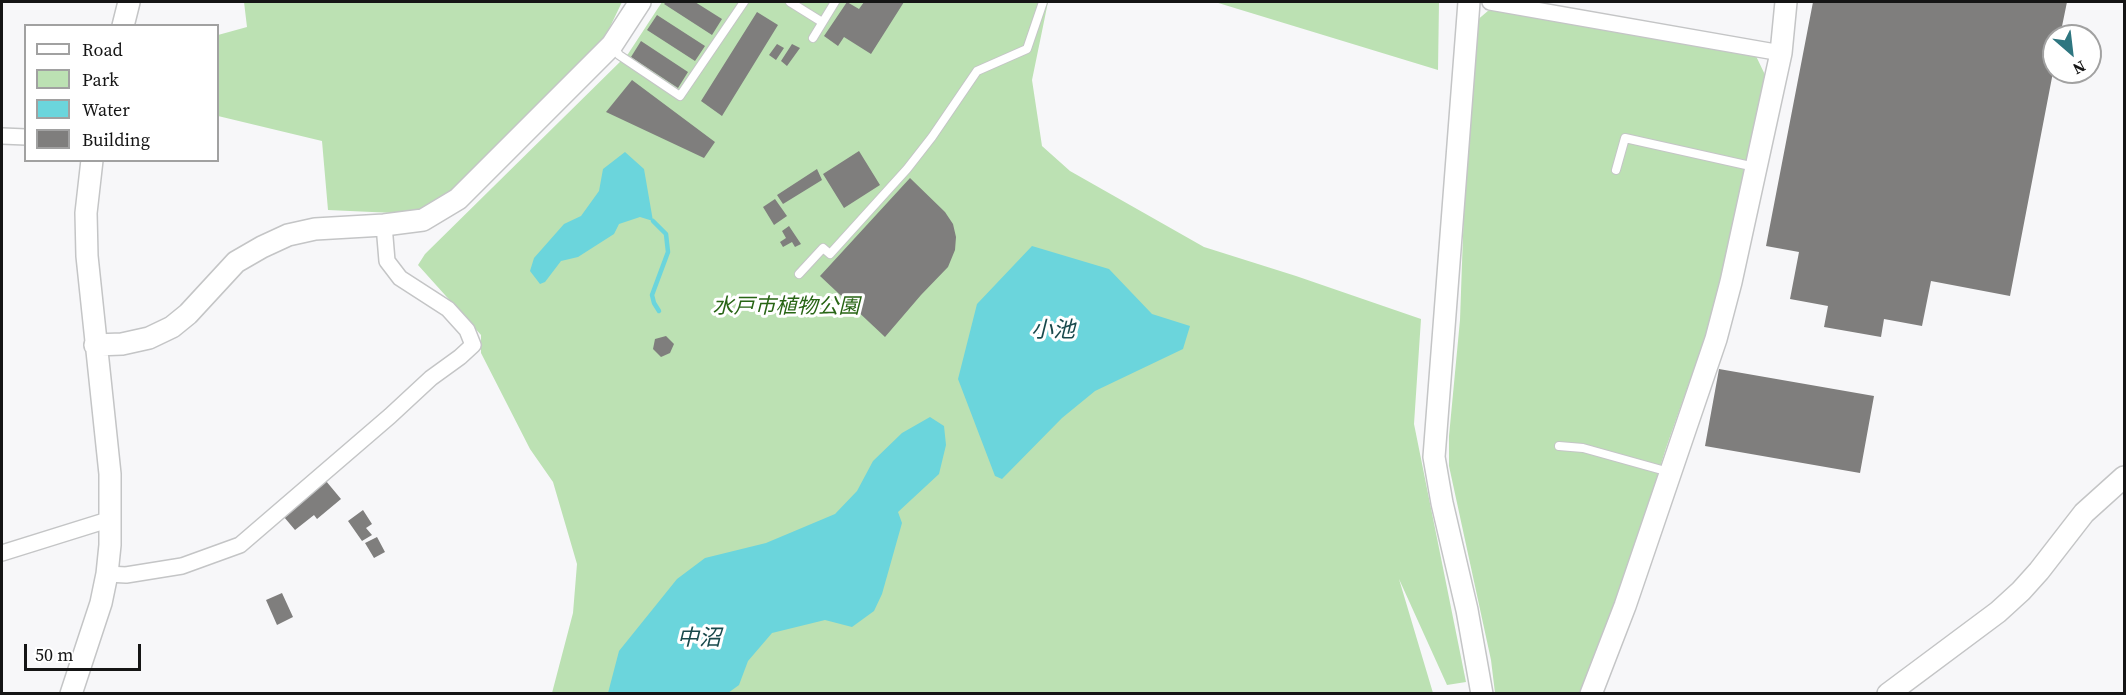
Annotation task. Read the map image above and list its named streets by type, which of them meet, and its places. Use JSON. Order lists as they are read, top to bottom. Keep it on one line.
{"water":["小池","中沼"],"parks":["水戸市植物公園"],"legend":["Road","Park","Water","Building"],"scale_bar":"50 m","north":"bottom right"}
